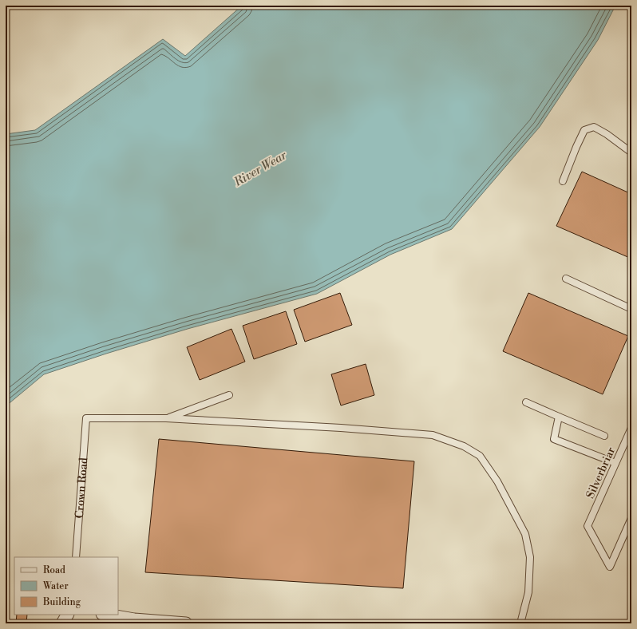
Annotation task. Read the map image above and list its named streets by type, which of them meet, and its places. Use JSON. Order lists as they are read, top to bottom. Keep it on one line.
{"streets":{"lane":["Silverbriar","Crown Road"]},"water":["River Wear"],"legend":["Road","Water","Building"]}
